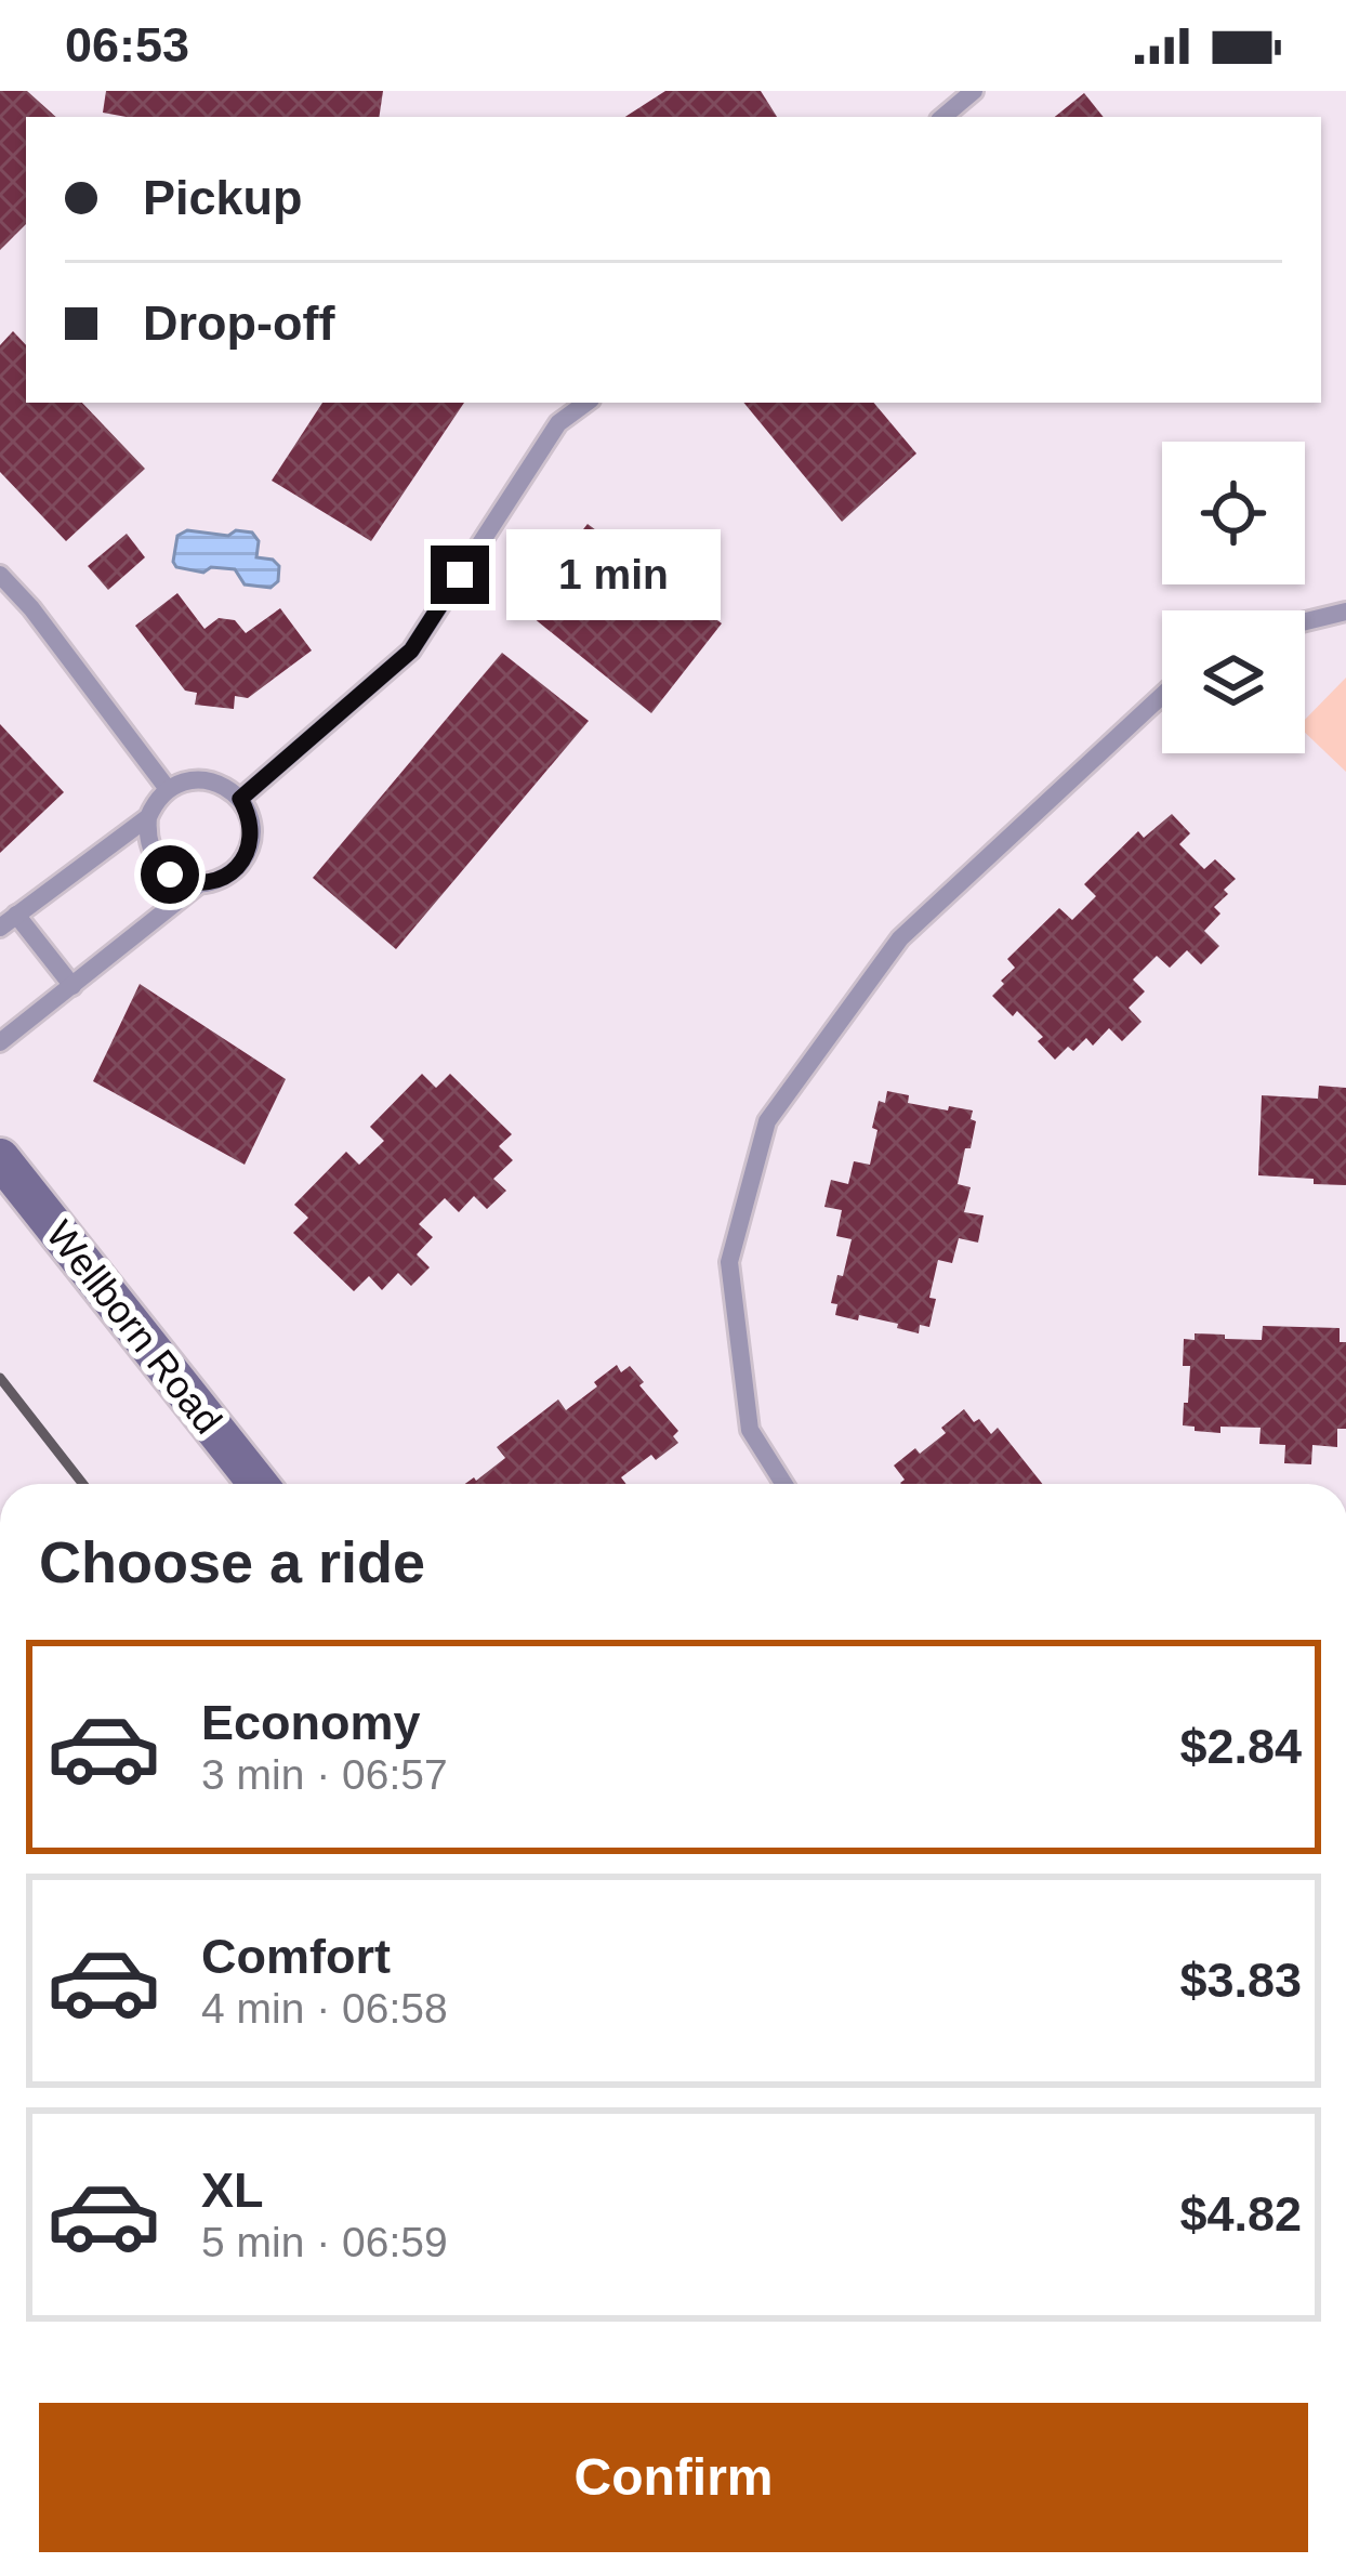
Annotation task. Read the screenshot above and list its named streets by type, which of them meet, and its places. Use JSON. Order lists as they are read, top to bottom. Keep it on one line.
{"streets":{"main road":["Wellborn Road"]},"page":{"status":"06:53","banner":["Pickup","Drop-off"],"bubble":"1 min","heading":"Choose a ride","list":[{"name":"Economy","note":"3 min · 06:57","value":"$2.84"},{"name":"Comfort","note":"4 min · 06:58","value":"$3.83"},{"name":"XL","note":"5 min · 06:59","value":"$4.82"}],"buttons":"Confirm"}}
